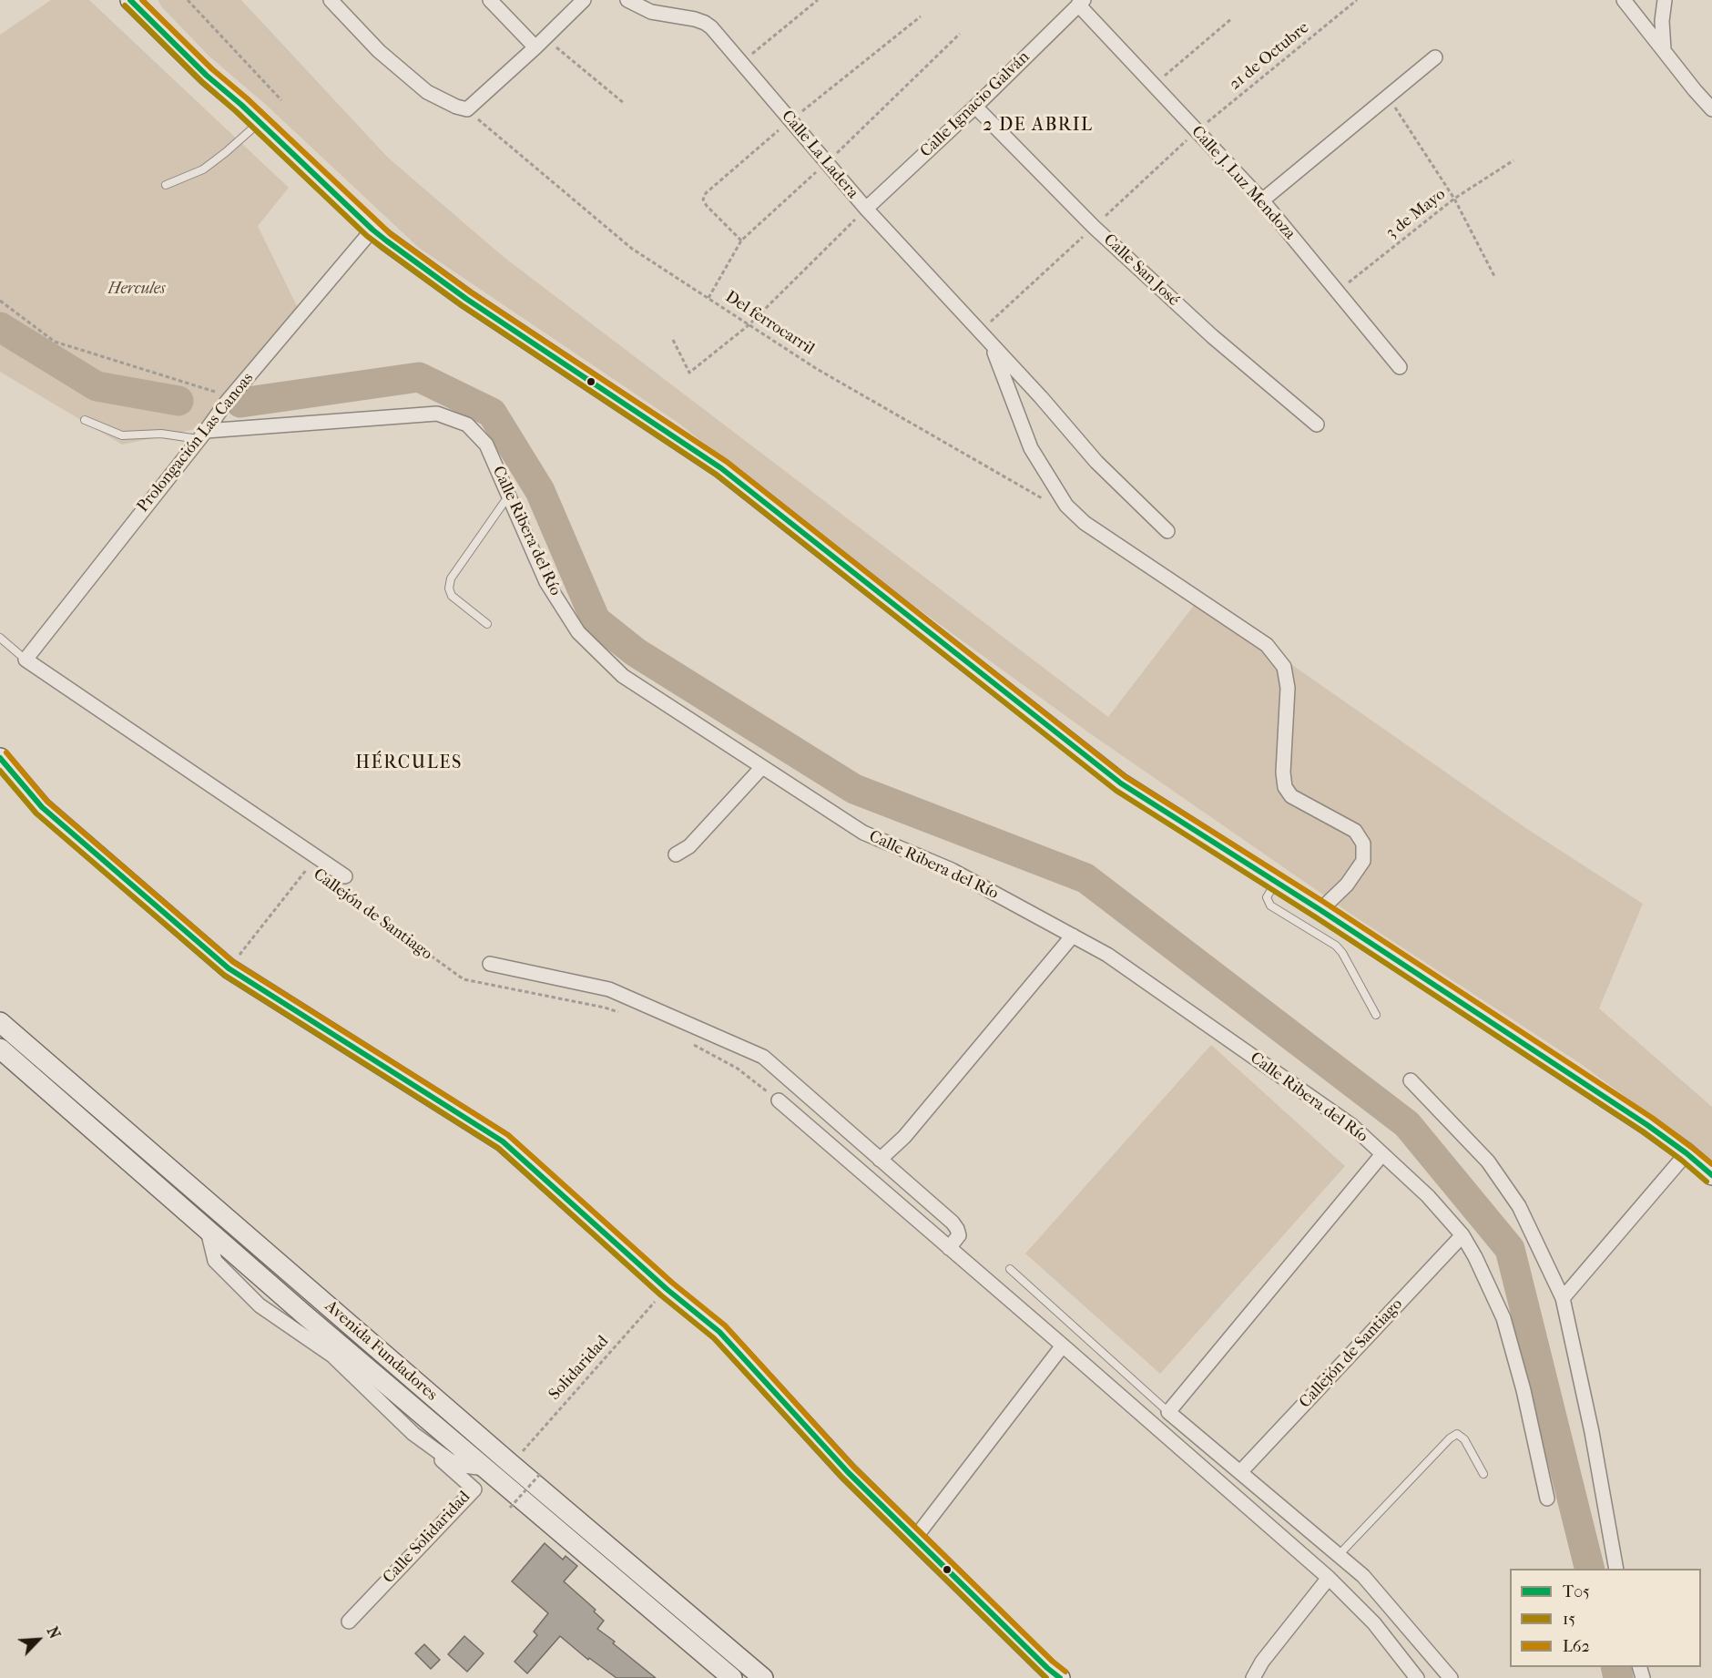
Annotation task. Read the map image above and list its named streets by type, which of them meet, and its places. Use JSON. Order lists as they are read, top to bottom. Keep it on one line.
{"streets":{"street":["Calle Ignacio Galván","Calle La Ladera","Calle J. Luz Mendoza","Calle San José","Prolongación Las Canoas","Calle Ribera del Río","Callejón de Santiago","Avenida Fundadores","Calle Solidaridad"],"path":["21 de Octubre","3 de Mayo","Del ferrocarril","Solidaridad"]},"crossings":[["21 de Octubre","Calle J. Luz Mendoza"],["Calle Ignacio Galván","Calle La Ladera"],["Calle Ignacio Galván","Calle J. Luz Mendoza"],["Calle Ignacio Galván","Calle San José"],["Calle J. Luz Mendoza","3 de Mayo"],["Prolongación Las Canoas","Calle Ribera del Río"],["Prolongación Las Canoas","Callejón de Santiago"],["Calle Ribera del Río","Callejón de Santiago"],["Avenida Fundadores","Solidaridad"]],"districts":["2 DE ABRIL","HÉRCULES"],"parks":["Hercules"],"lines":["transit line T05","transit line L62","transit line 15"],"legend":["T05","15","L62"],"north":"top right"}
